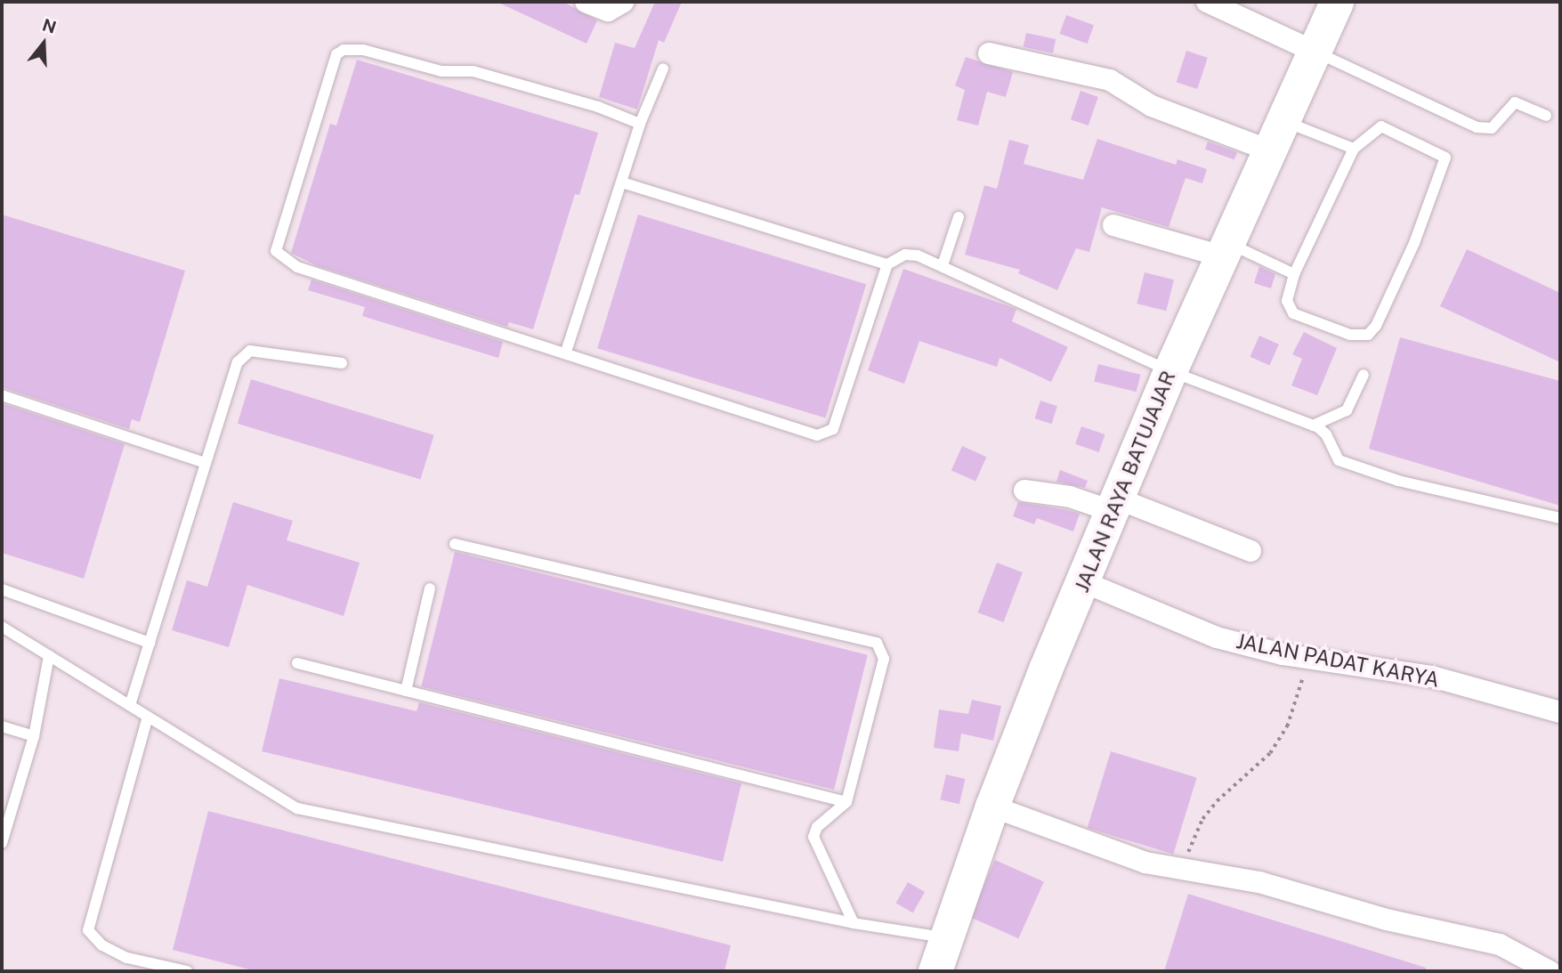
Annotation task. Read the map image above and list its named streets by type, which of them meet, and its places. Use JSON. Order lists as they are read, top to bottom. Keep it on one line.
{"streets":{"highway":["JALAN RAYA BATUJAJAR"],"street":["JALAN PADAT KARYA"]},"crossings":[["JALAN RAYA BATUJAJAR","JALAN PADAT KARYA"]],"north":"top"}
